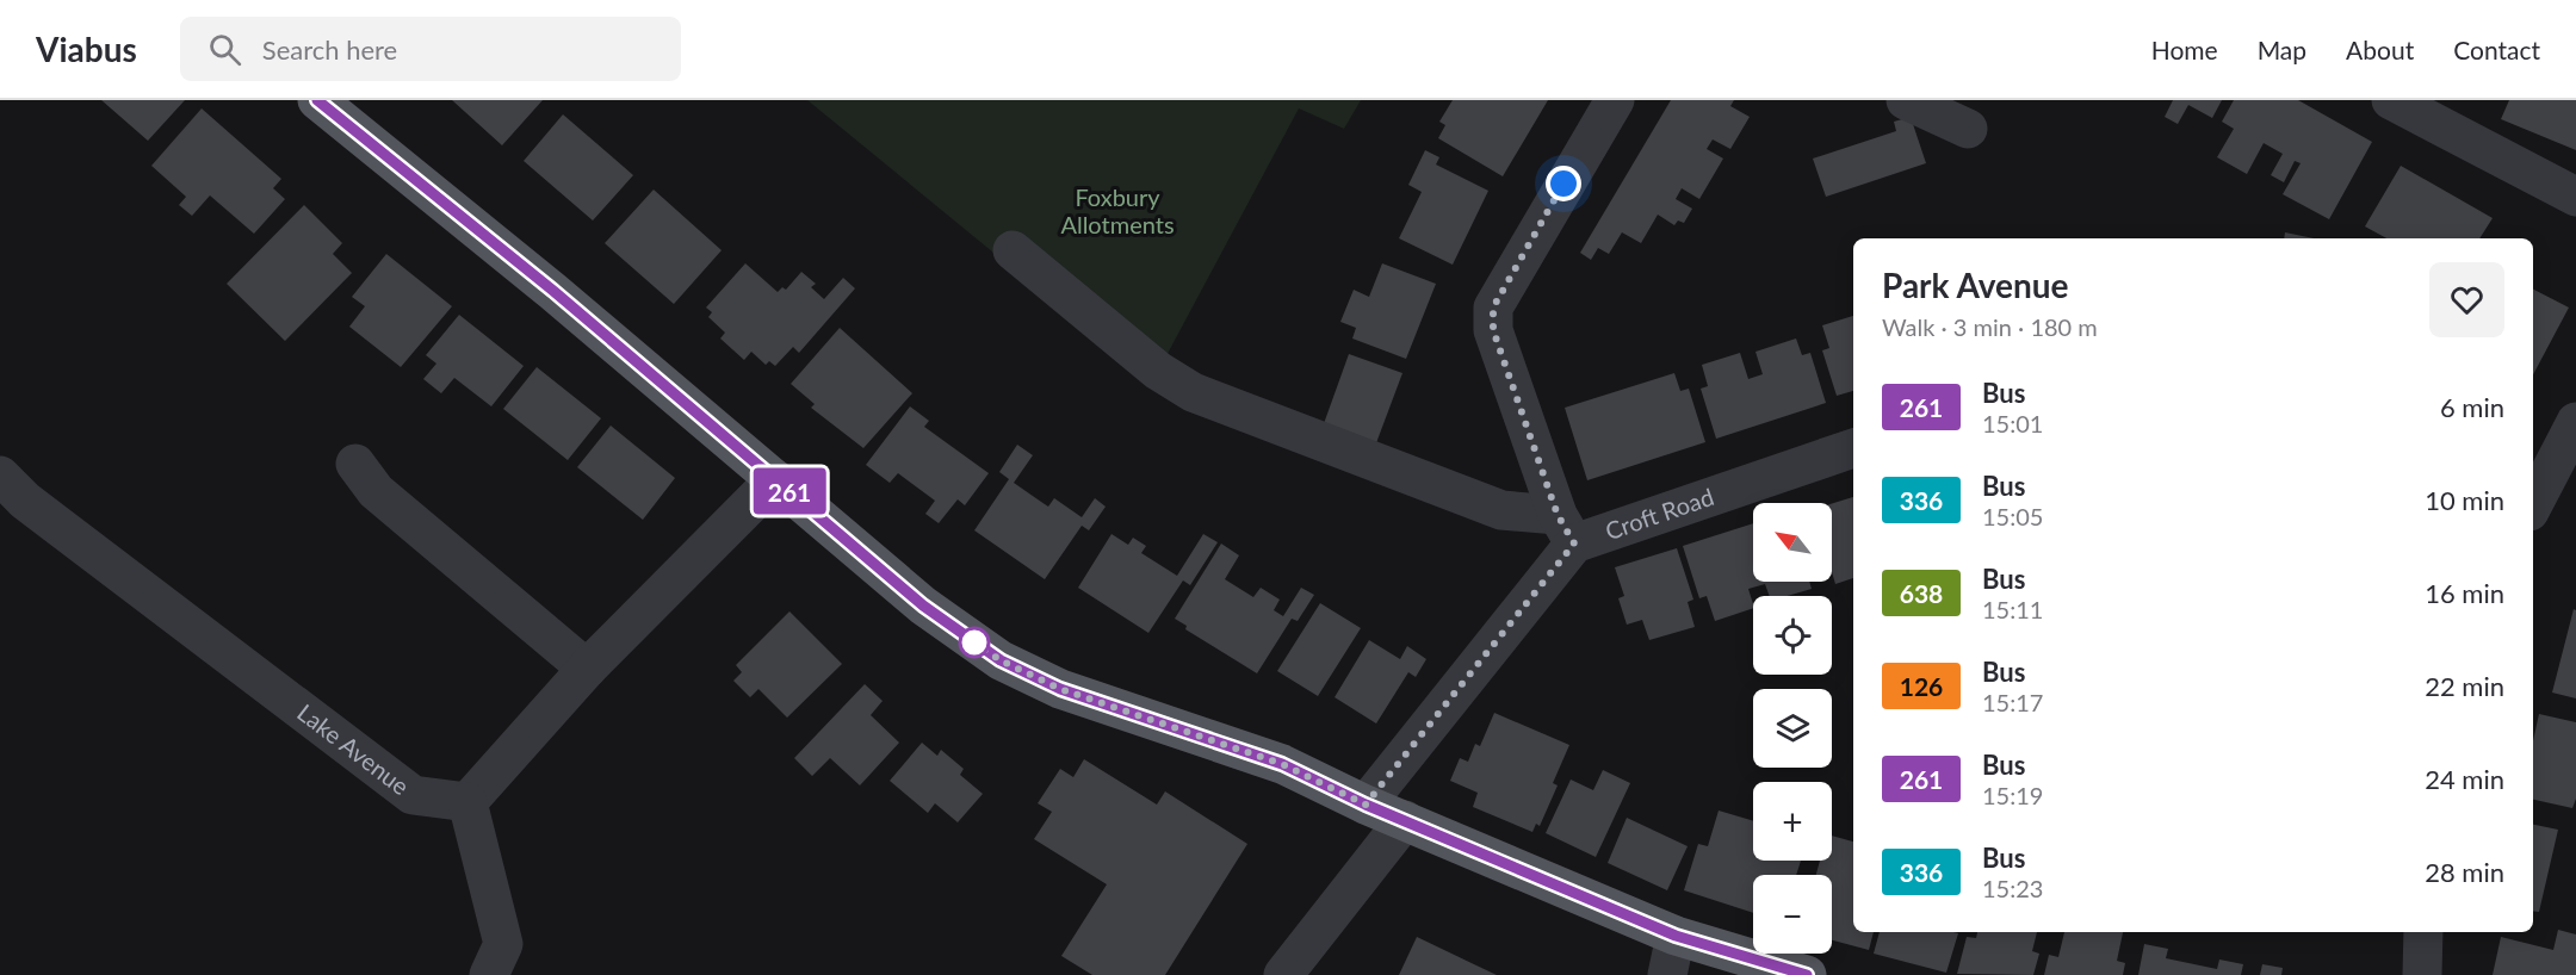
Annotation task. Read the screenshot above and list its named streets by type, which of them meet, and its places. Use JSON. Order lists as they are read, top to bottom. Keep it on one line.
{"streets":{"street":["Croft Road","Lake Avenue"]},"parks":["Foxbury Allotments"],"lines":["bus line 261"],"north":"top left","page":{"header":"Viabus","search":"Search here","nav":["Home","Map","About","Contact"],"on_map":"261","heading":["Park Avenue","Walk · 3 min · 180 m"],"list":[{"mark":"261","name":"Bus","note":"15:01","value":"6 min"},{"mark":"336","name":"Bus","note":"15:05","value":"10 min"},{"mark":"638","name":"Bus","note":"15:11","value":"16 min"},{"mark":"126","name":"Bus","note":"15:17","value":"22 min"},{"mark":"261","name":"Bus","note":"15:19","value":"24 min"},{"mark":"336","name":"Bus","note":"15:23","value":"28 min"}],"map_buttons":["+","−"]}}
